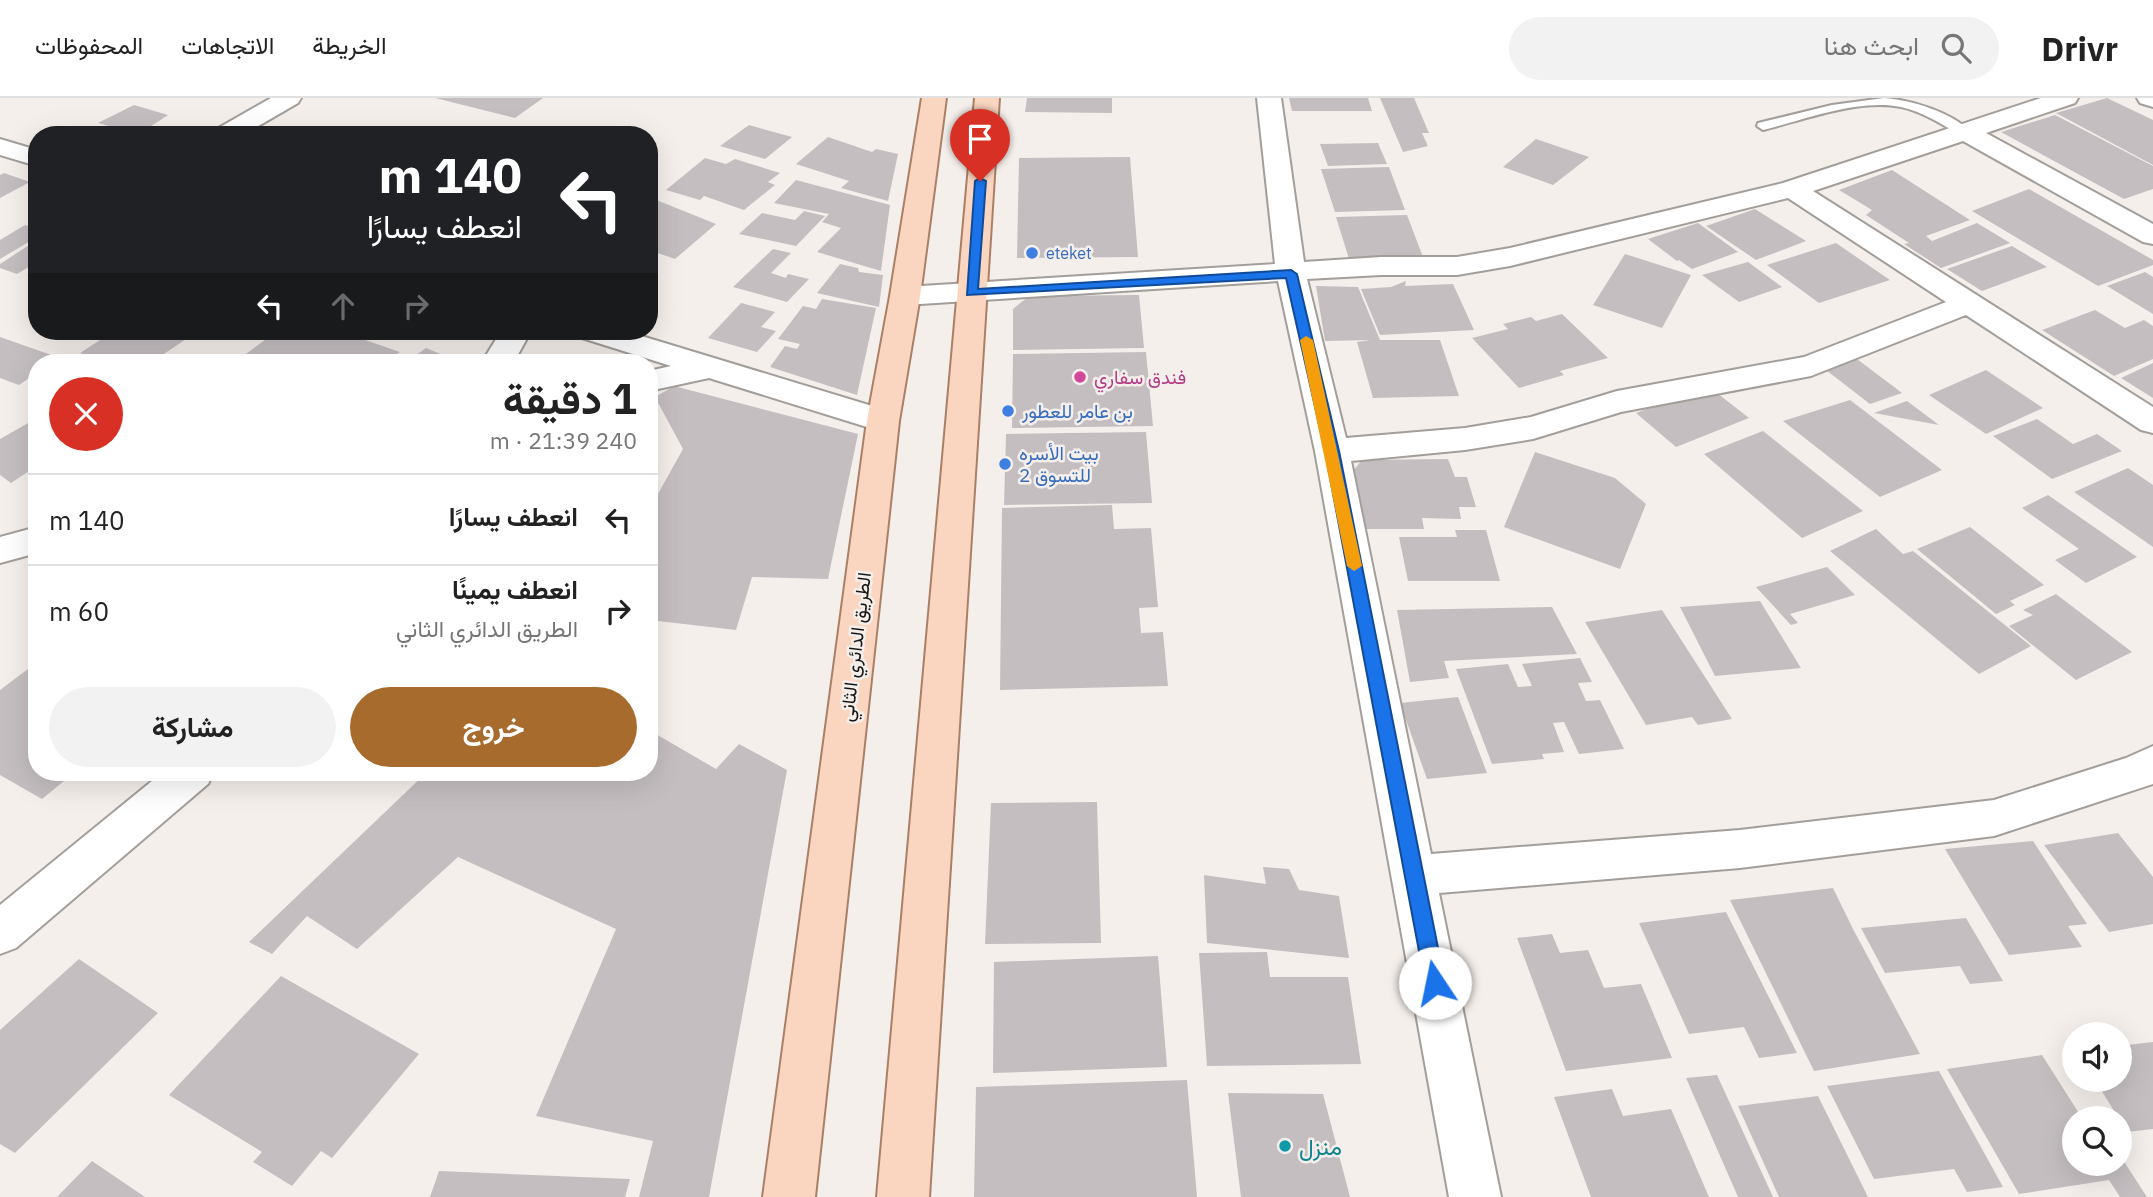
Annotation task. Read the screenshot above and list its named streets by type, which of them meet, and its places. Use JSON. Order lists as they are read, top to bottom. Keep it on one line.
{"streets":{"main road":["الطريق الدائري الثاني"]},"places":["eteket","فندق سفاري","بن عامر للعطور","بيت الأسره للتسوق 2","منزل"],"page":{"header":"Drivr","search":"ابحث هنا","nav":["الخريطة","الاتجاهات","المحفوظات"],"turn":["140 m","انعطف يسارًا"],"heading":["1 دقيقة","240 m · 21:39"],"list":[{"name":"انعطف يسارًا","value":"140 m"},{"name":"انعطف يمينًا","note":"الطريق الدائري الثاني","value":"60 m"}],"buttons":["خروج","مشاركة"]}}
